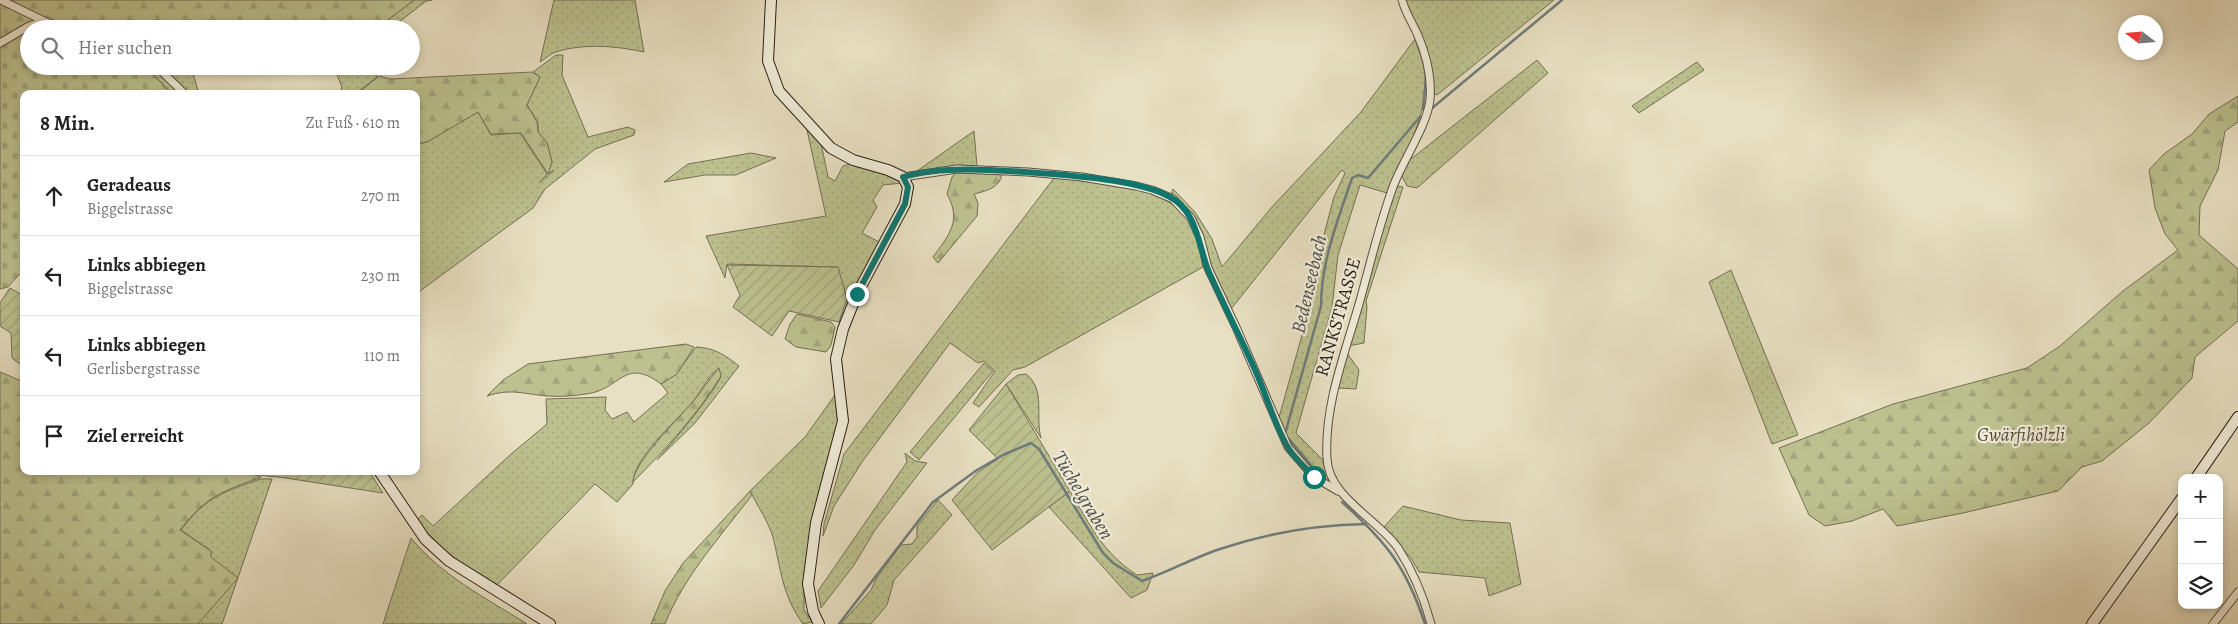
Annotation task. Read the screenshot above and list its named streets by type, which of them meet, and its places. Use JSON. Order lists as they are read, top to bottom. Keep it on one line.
{"streets":{"street":["RANKSTRASSE"]},"water":["Bedenseebach","Tüchelgraben"],"parks":["Gwärfihölzli"],"north":"left","page":{"search":"Hier suchen","heading":["8 Min.","Zu Fuß · 610 m"],"list":[["Geradeaus","Biggelstrasse","270 m"],["Links abbiegen","Biggelstrasse","230 m"],["Links abbiegen","Gerlisbergstrasse","110 m"],"Ziel erreicht"],"map_buttons":["+","−"]}}
